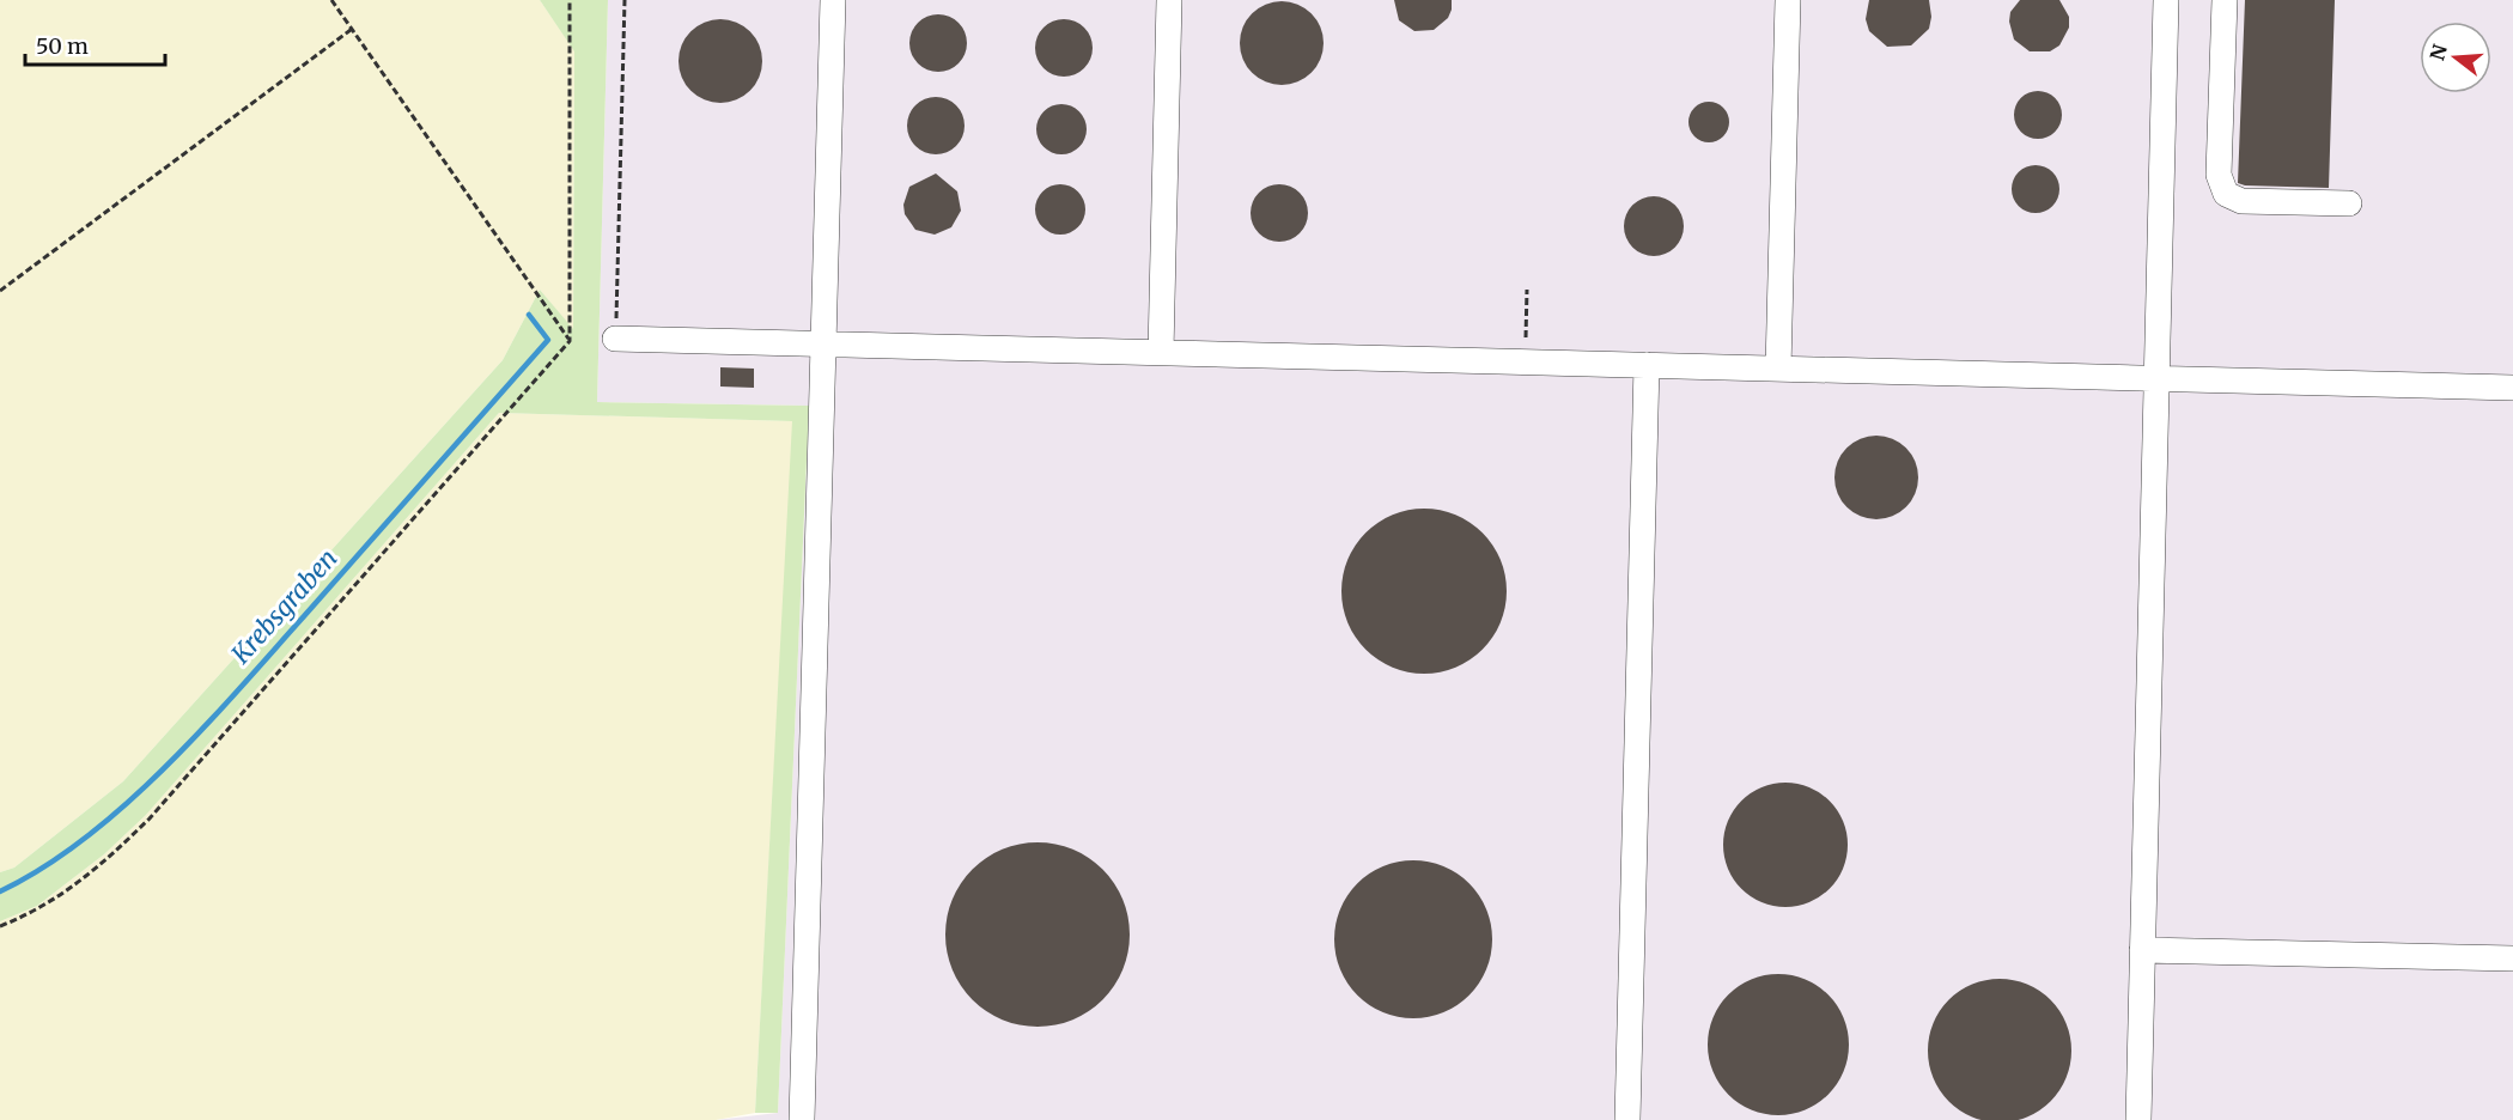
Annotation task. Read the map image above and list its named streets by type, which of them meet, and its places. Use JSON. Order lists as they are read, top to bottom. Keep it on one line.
{"water":["Krebsgraben"],"scale_bar":"50 m","north":"left"}
